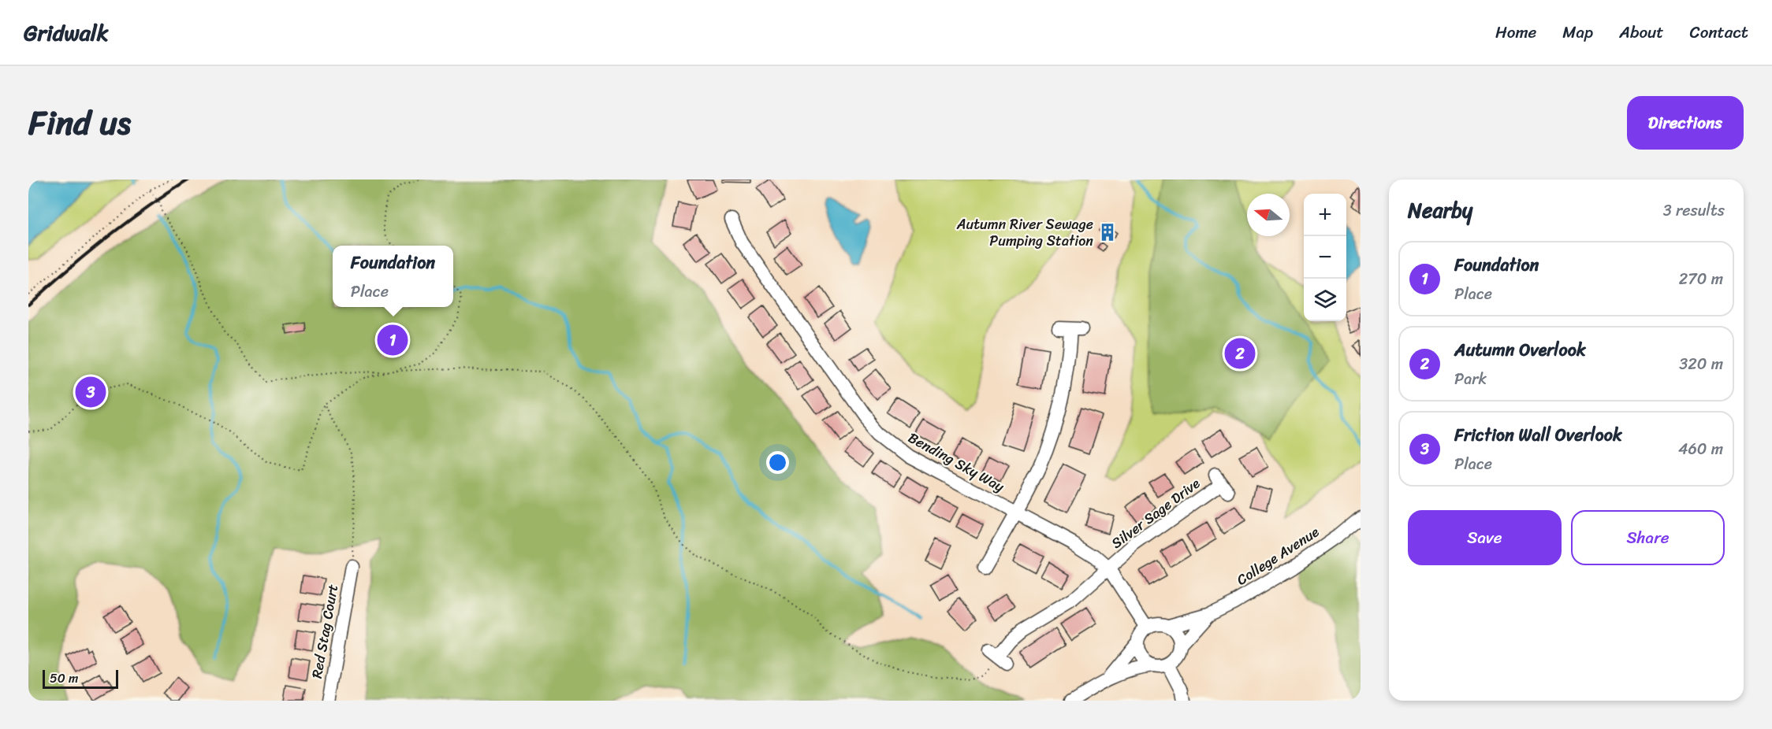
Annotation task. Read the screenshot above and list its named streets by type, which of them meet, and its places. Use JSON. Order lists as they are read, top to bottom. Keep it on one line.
{"streets":{"street":["Bending Sky Way","Silver Sage Drive","College Avenue","Red Stag Court"]},"crossings":[["Bending Sky Way","Silver Sage Drive"],["Bending Sky Way","College Avenue"]],"places":{"building":["Autumn River Sewage Pumping Station"]},"scale_bar":"50 m","north":"left","page":{"header":"Gridwalk","nav":["Home","Map","About","Contact"],"title":"Find us","buttons":["Directions",["Save","Share"]],"heading":["Nearby","3 results"],"map_buttons":["+","−"],"list":[{"mark":"1","name":"Foundation","note":"Place","value":"270 m"},{"mark":"2","name":"Autumn Overlook","note":"Park","value":"320 m"},{"mark":"3","name":"Friction Wall Overlook","note":"Place","value":"460 m"}],"popup":["Foundation","Place"],"pins":["1","2","3"],"scale":"50 m"}}
